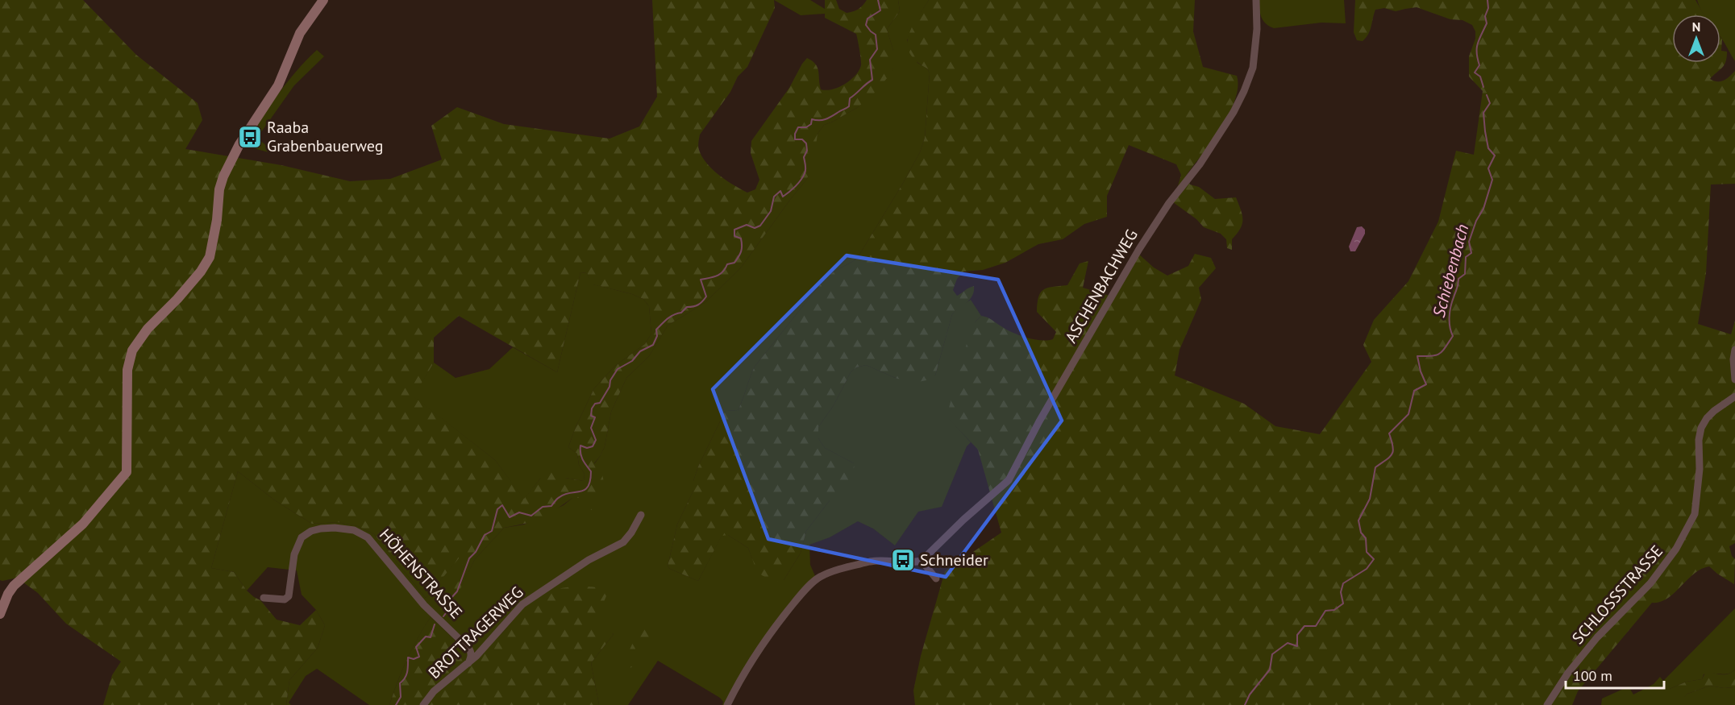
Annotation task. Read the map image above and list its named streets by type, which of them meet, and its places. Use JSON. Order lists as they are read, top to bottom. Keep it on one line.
{"streets":{"street":["ASCHENBACHWEG","HÖHENSTRASSE","SCHLOSSSTRASSE","BROTTRAGERWEG"]},"crossings":[["HÖHENSTRASSE","BROTTRAGERWEG"]],"water":["Schiebenbach"],"places":{"bus stop":["Raaba Grabenbauerweg","Schneider"]},"scale_bar":"100 m","north":"top"}
